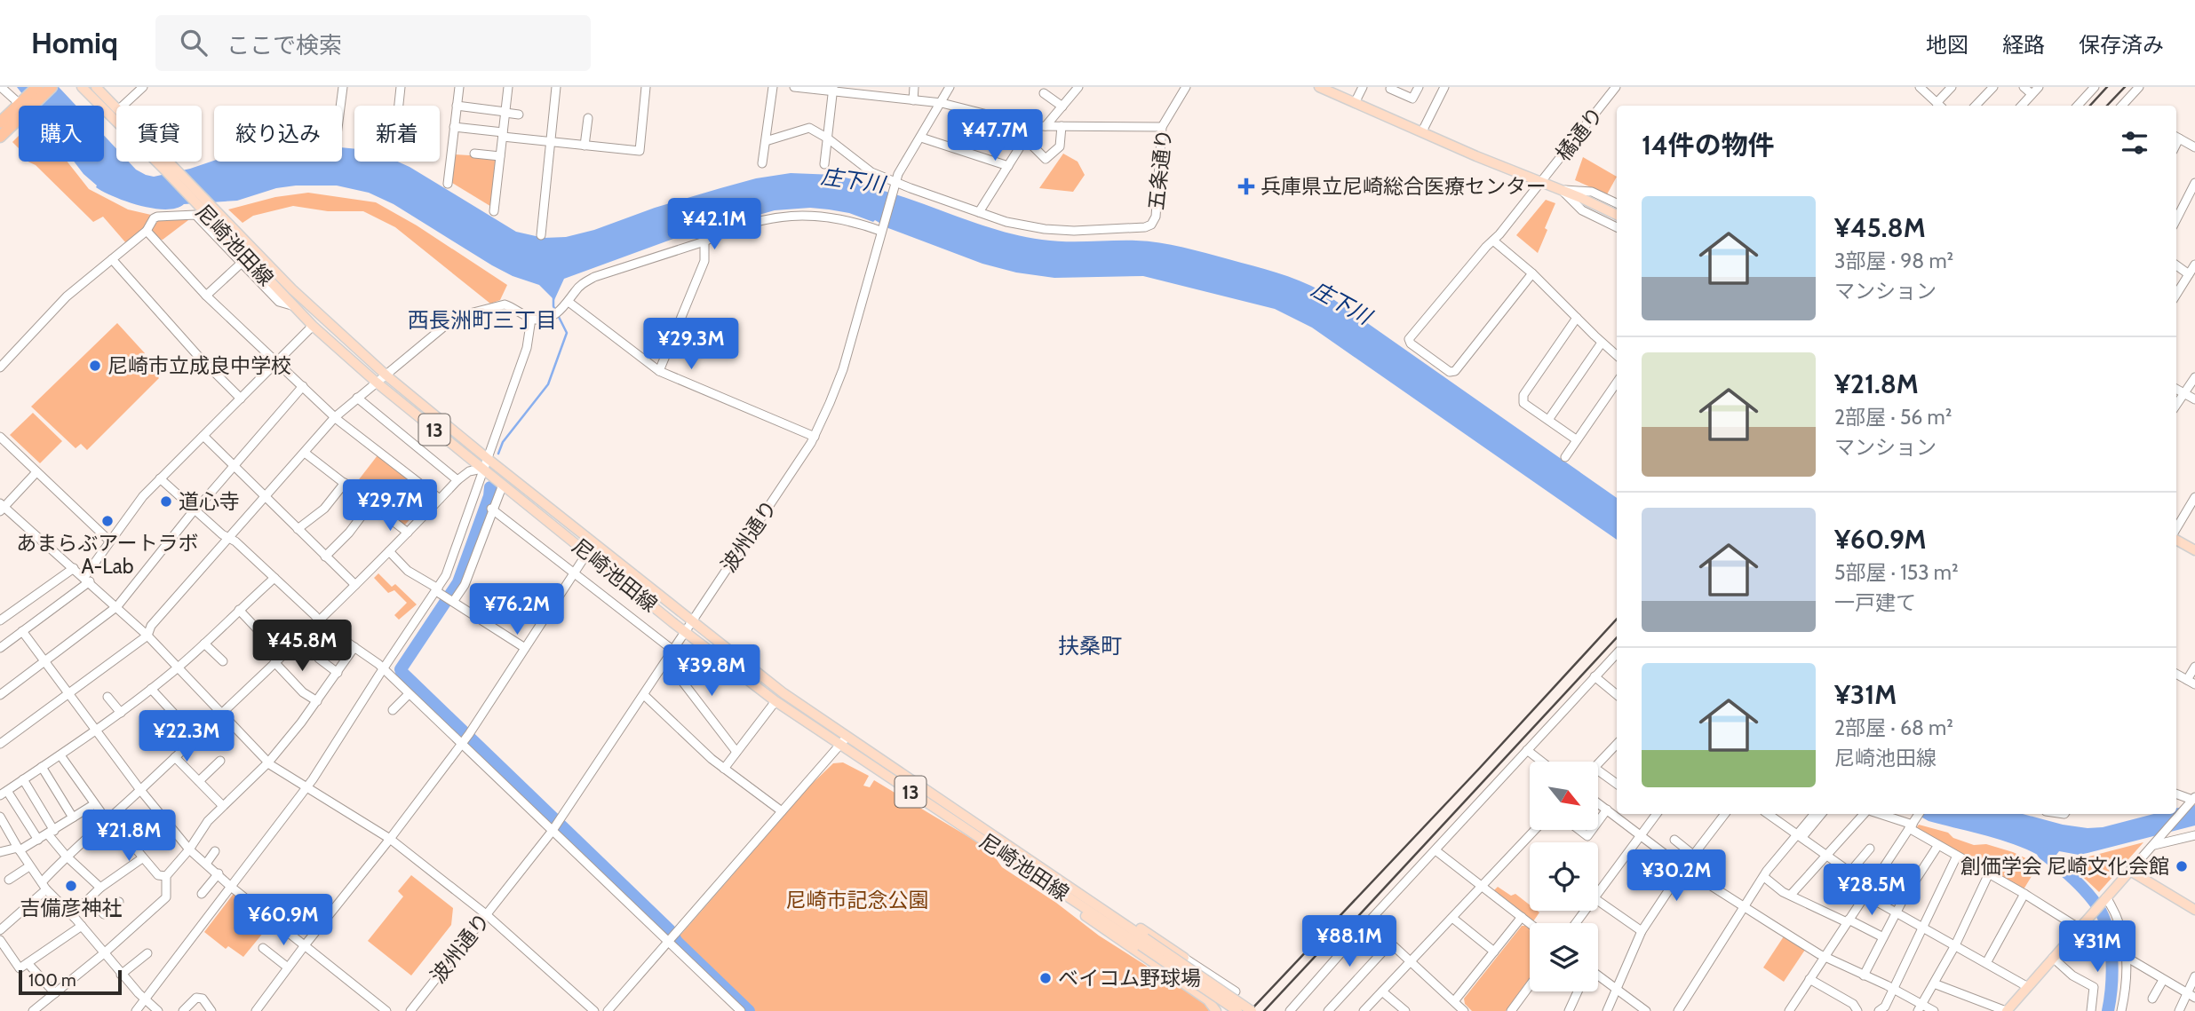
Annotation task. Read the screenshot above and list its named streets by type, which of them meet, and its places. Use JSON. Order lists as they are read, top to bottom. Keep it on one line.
{"streets":{"main road":["尼崎池田線","13"],"street":["橘通り","五条通り","波州通り"]},"crossings":[["尼崎池田線","波州通り"]],"districts":["西長洲町三丁目","扶桑町"],"water":["庄下川"],"parks":["尼崎市記念公園"],"places":{"health":["兵庫県立尼崎総合医療センター"],"other":["尼崎市立成良中学校","道心寺","あまらぶアートラボ A-Lab","創価学会 尼崎文化会館","吉備彦神社","ベイコム野球場"]},"scale_bar":"100 m","north":"bottom right","page":{"header":"Homiq","search":"ここで検索","nav":["地図","経路","保存済み"],"chip":["購入","賃貸","絞り込み","新着"],"heading":"14件の物件","price":["¥47.7M","¥42.1M","¥29.3M","¥29.7M","¥76.2M","¥45.8M","¥39.8M","¥22.3M","¥21.8M","¥30.2M","¥28.5M","¥60.9M","¥88.1M","¥31M"],"list":[{"name":"¥45.8M","note":"3部屋 · 98 m² · マンション"},{"name":"¥21.8M","note":"2部屋 · 56 m² · マンション"},{"name":"¥60.9M","note":"5部屋 · 153 m² · 一戸建て"},{"name":"¥31M","note":"2部屋 · 68 m² · 尼崎池田線"}],"scale":"100 m"}}
